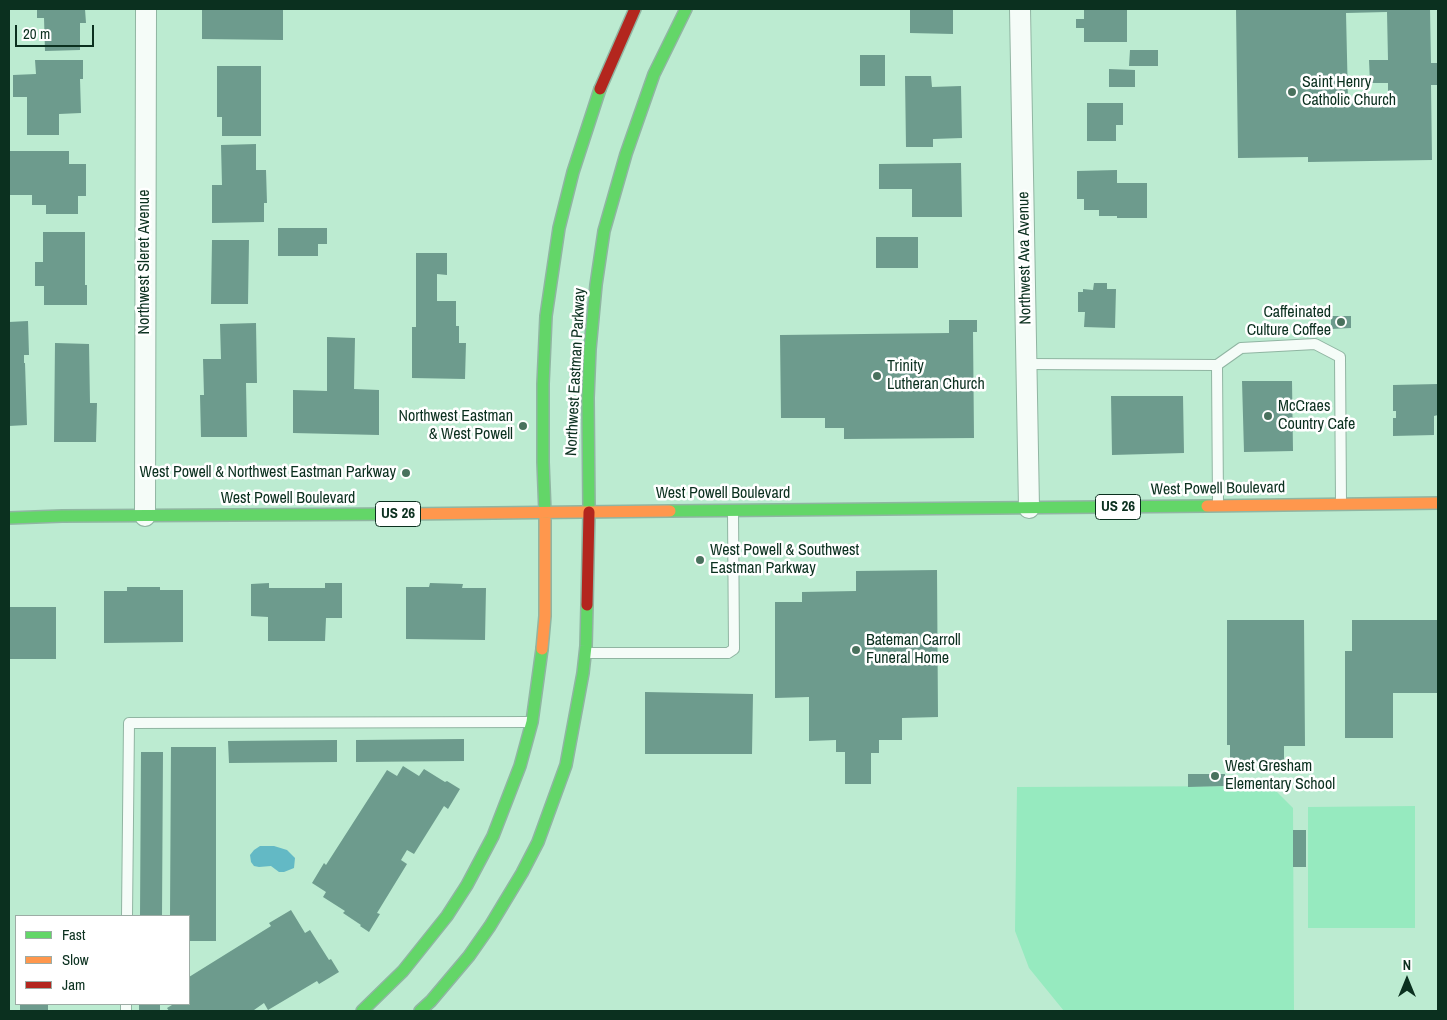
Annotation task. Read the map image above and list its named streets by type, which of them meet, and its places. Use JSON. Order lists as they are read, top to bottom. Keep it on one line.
{"streets":{"main road":["Northwest Eastman Parkway","West Powell Boulevard","US 26"],"street":["Northwest Ava Avenue","Northwest Sleret Avenue"]},"crossings":[["Northwest Ava Avenue","West Powell Boulevard"],["Northwest Sleret Avenue","West Powell Boulevard"],["Northwest Eastman Parkway","West Powell Boulevard"]],"places":["Saint Henry Catholic Church","Caffeinated Culture Coffee","Trinity Lutheran Church","McCraes Country Cafe","Northwest Eastman & West Powell","West Powell & Northwest Eastman Parkway","West Powell & Southwest Eastman Parkway","Bateman Carroll Funeral Home","West Gresham Elementary School"],"legend":["Fast","Slow","Jam"],"scale_bar":"20 m","north":"top"}
